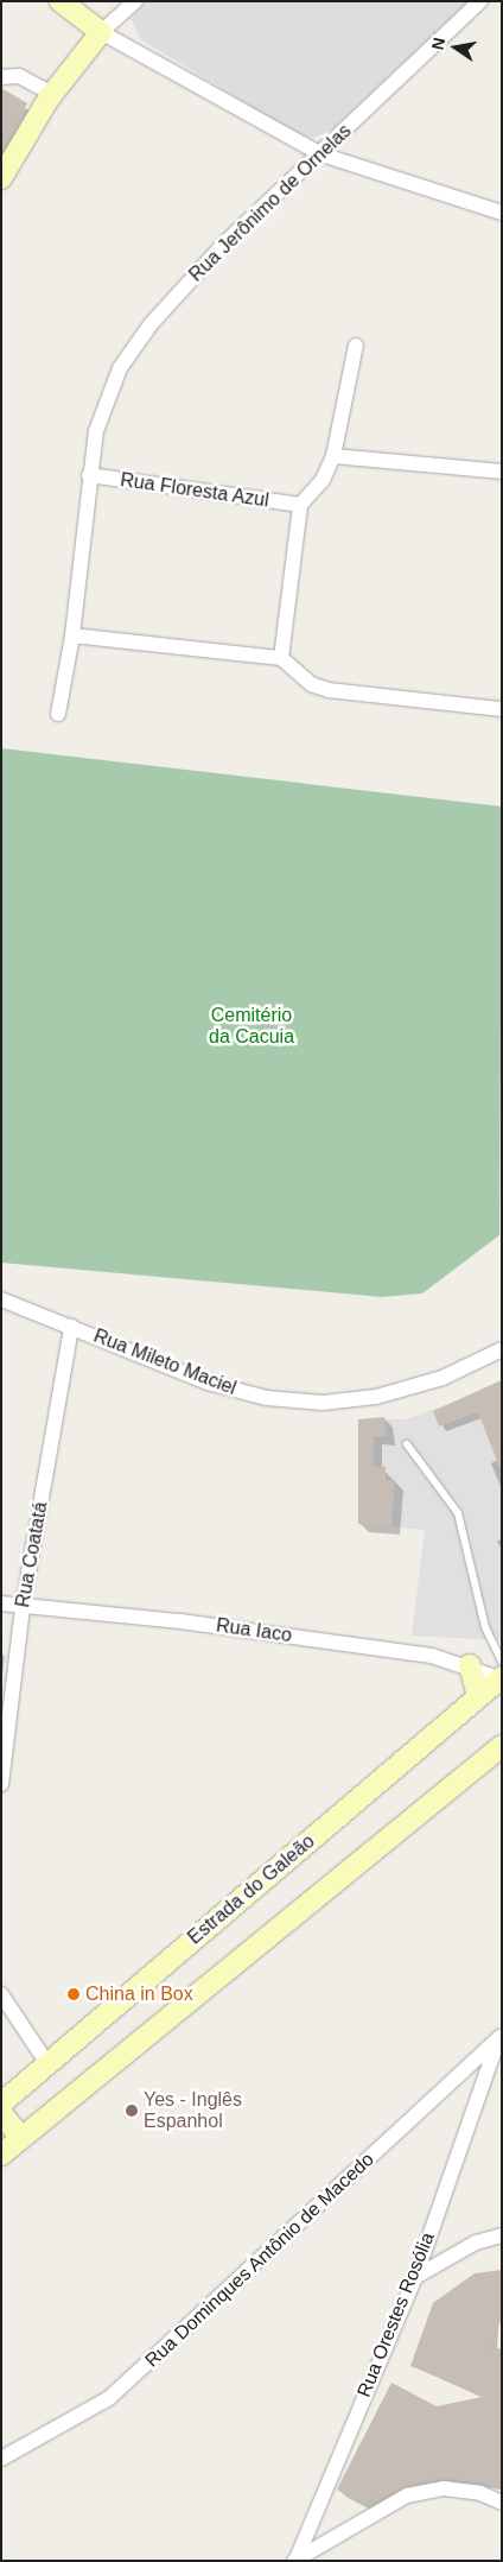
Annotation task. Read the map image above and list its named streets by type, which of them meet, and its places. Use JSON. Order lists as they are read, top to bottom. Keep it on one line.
{"streets":{"main road":["Estrada do Galeão"],"street":["Rua Jerônimo de Ornelas","Rua Floresta Azul","Rua Mileto Maciel","Rua Coatatá","Rua Iaco","Rua Dominques Antônio de Macedo","Rua Orestes Rosólia"]},"crossings":[["Rua Jerônimo de Ornelas","Rua Floresta Azul"],["Rua Mileto Maciel","Rua Coatatá"],["Rua Coatatá","Rua Iaco"],["Rua Iaco","Estrada do Galeão"],["Rua Dominques Antônio de Macedo","Rua Orestes Rosólia"]],"parks":["Cemitério da Cacuia"],"places":["China in Box","Yes - Inglês Espanhol"],"north":"left"}
